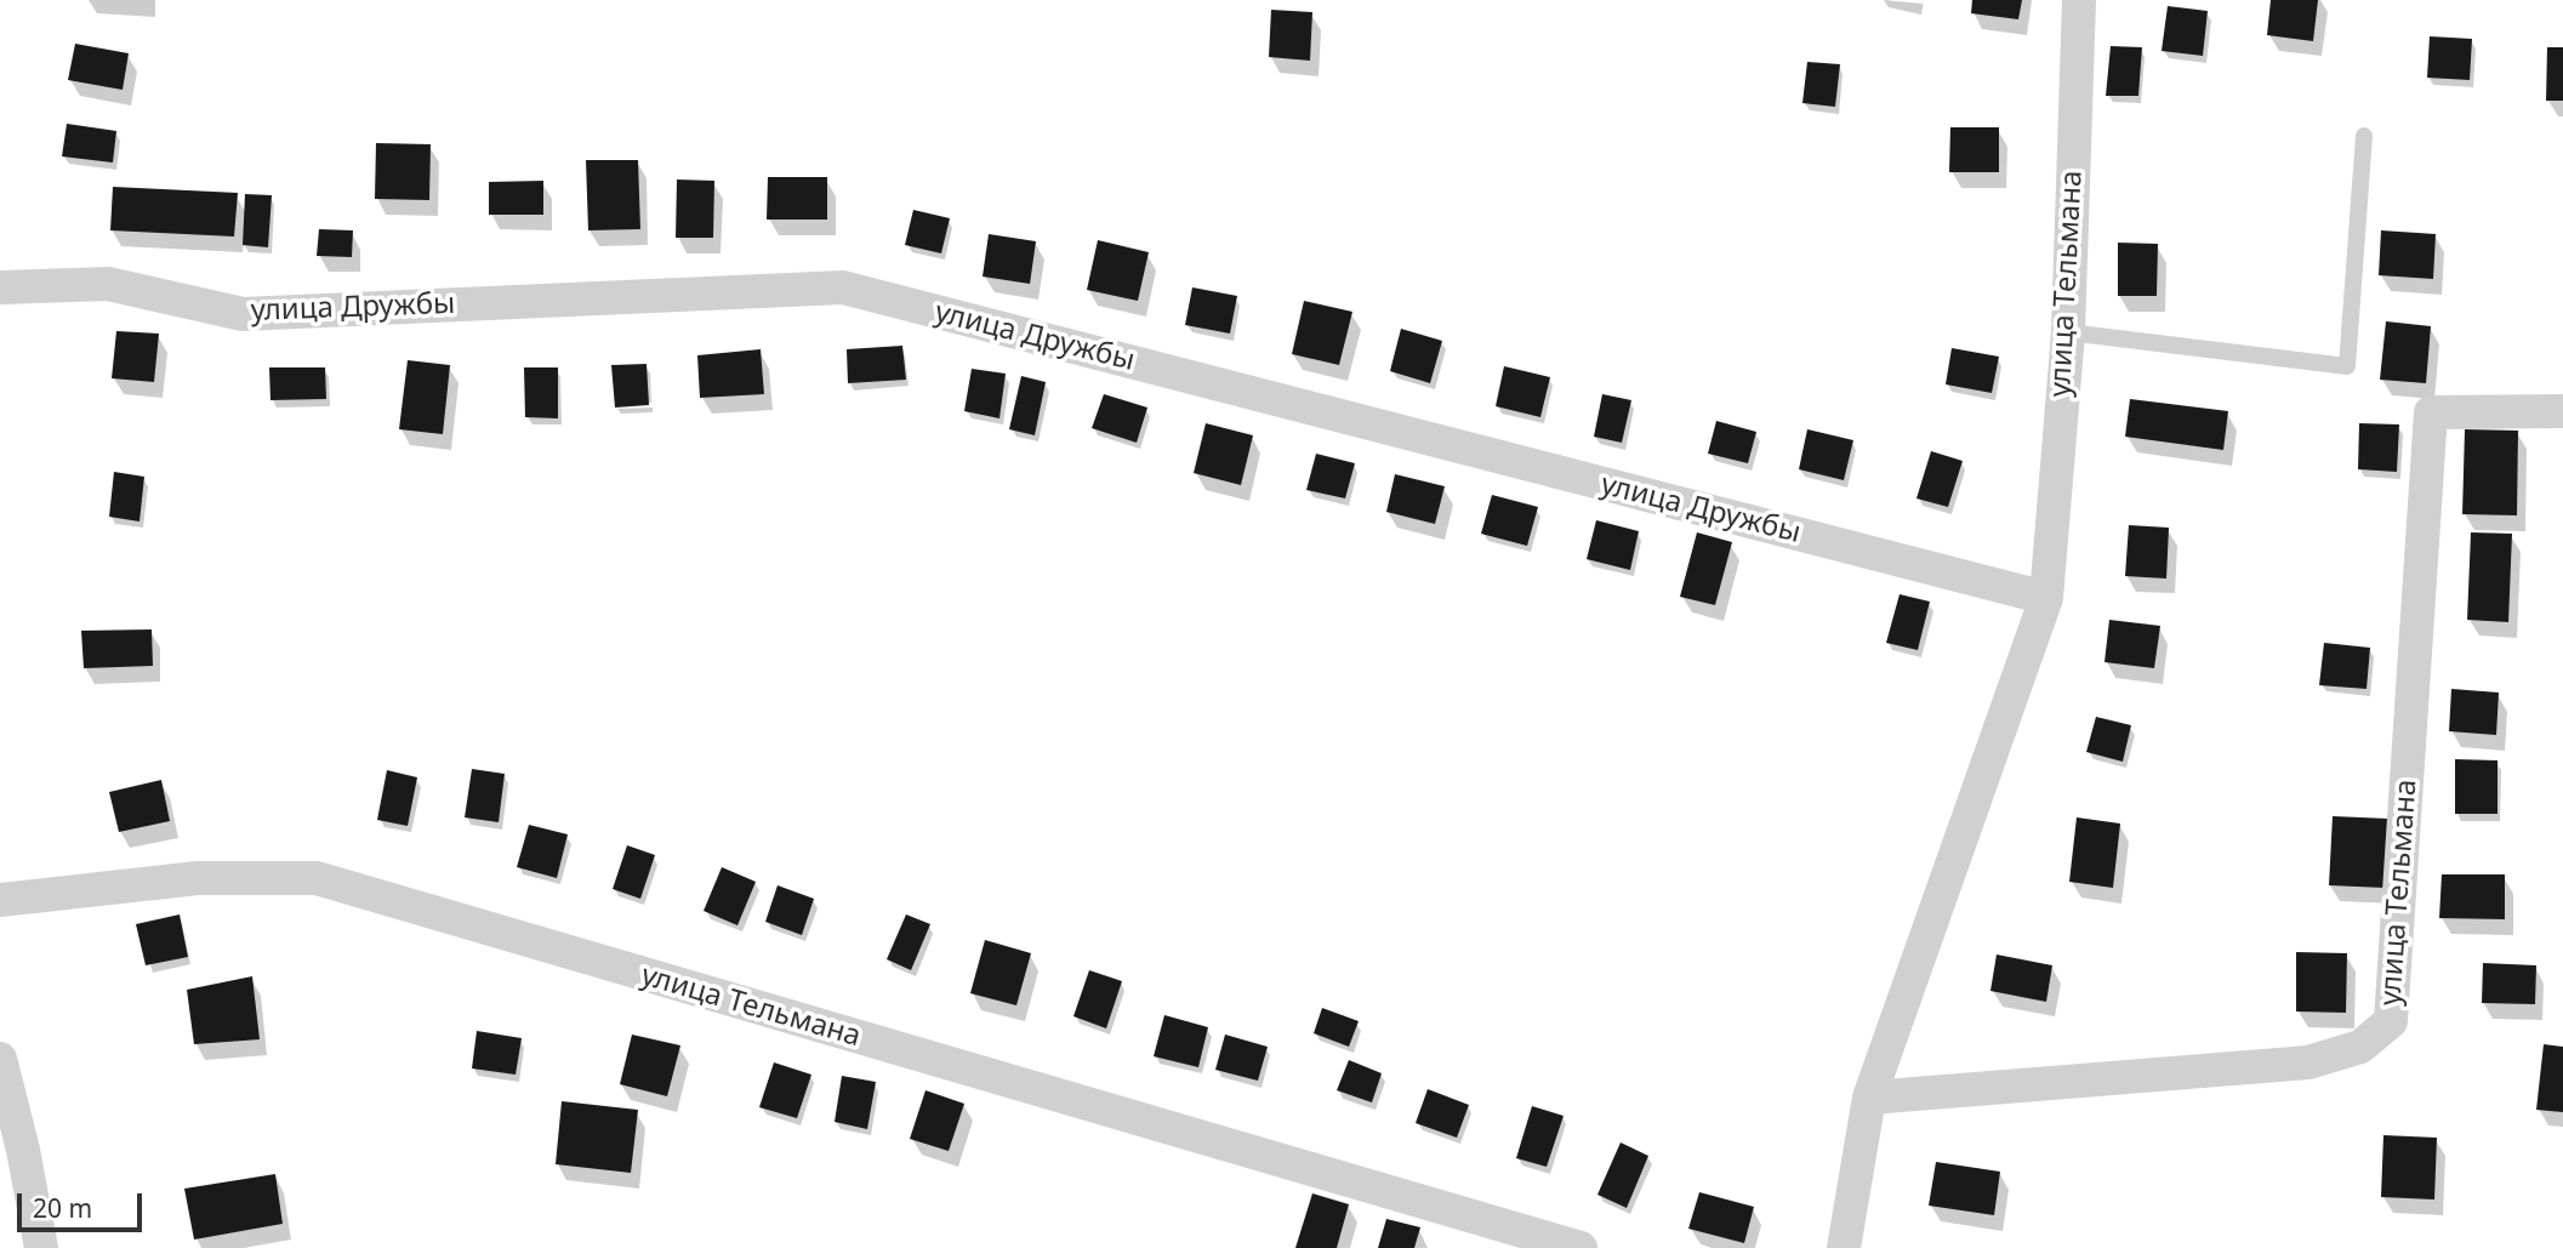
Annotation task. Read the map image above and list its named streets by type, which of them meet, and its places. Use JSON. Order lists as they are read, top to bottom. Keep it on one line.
{"streets":{"street":["улица Тельмана","улица Дружбы"]},"crossings":[["улица Тельмана","улица Дружбы"]],"scale_bar":"20 m"}
